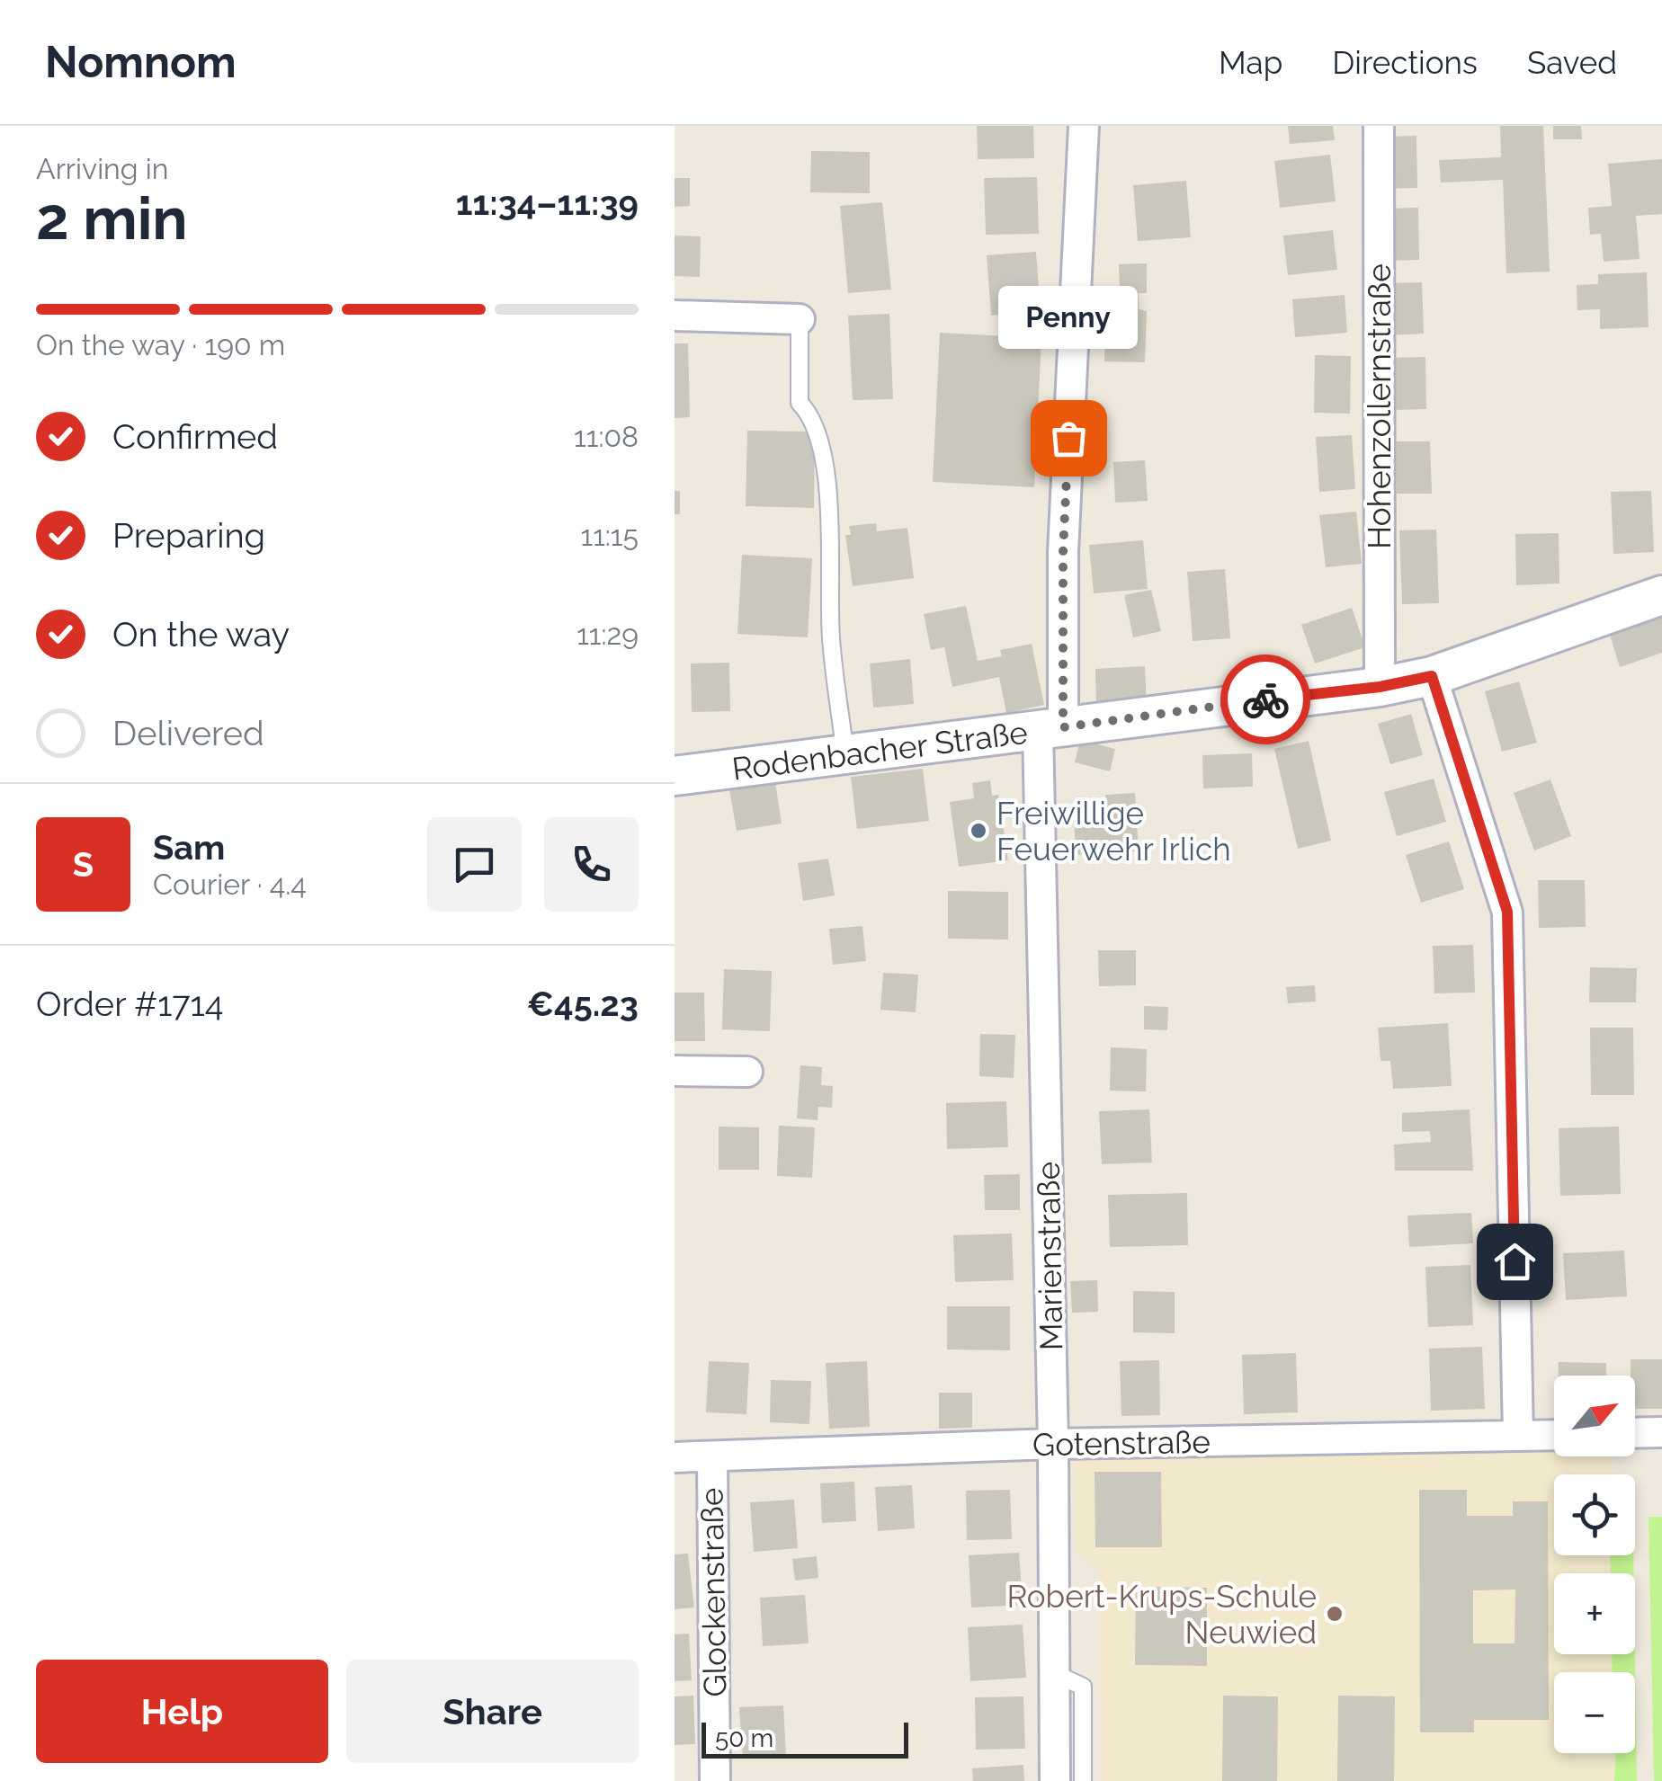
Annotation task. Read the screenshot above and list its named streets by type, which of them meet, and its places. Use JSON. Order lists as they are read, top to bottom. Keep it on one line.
{"streets":{"street":["Hohenzollernstraße","Rodenbacher Straße","Marienstraße","Gotenstraße","Glockenstraße"]},"crossings":[["Hohenzollernstraße","Rodenbacher Straße"],["Rodenbacher Straße","Marienstraße"],["Marienstraße","Gotenstraße"],["Gotenstraße","Glockenstraße"]],"places":["Penny","Freiwillige Feuerwehr Irlich","Robert-Krups-Schule Neuwied"],"scale_bar":"50 m","north":"top right","page":{"header":"Nomnom","nav":["Map","Directions","Saved"],"heading":["2 min","Arriving in","11:34–11:39"],"panel":["Sam","Courier · 4.4","Order #1714","€45.23"],"bar":"On the way · 190 m","bubble":"Penny","list":[["Confirmed","11:08"],["Preparing","11:15"],["On the way","11:29"],"Delivered"],"round":"S","map_buttons":["+","−"],"buttons":["Help","Share"],"scale":"50 m"}}
